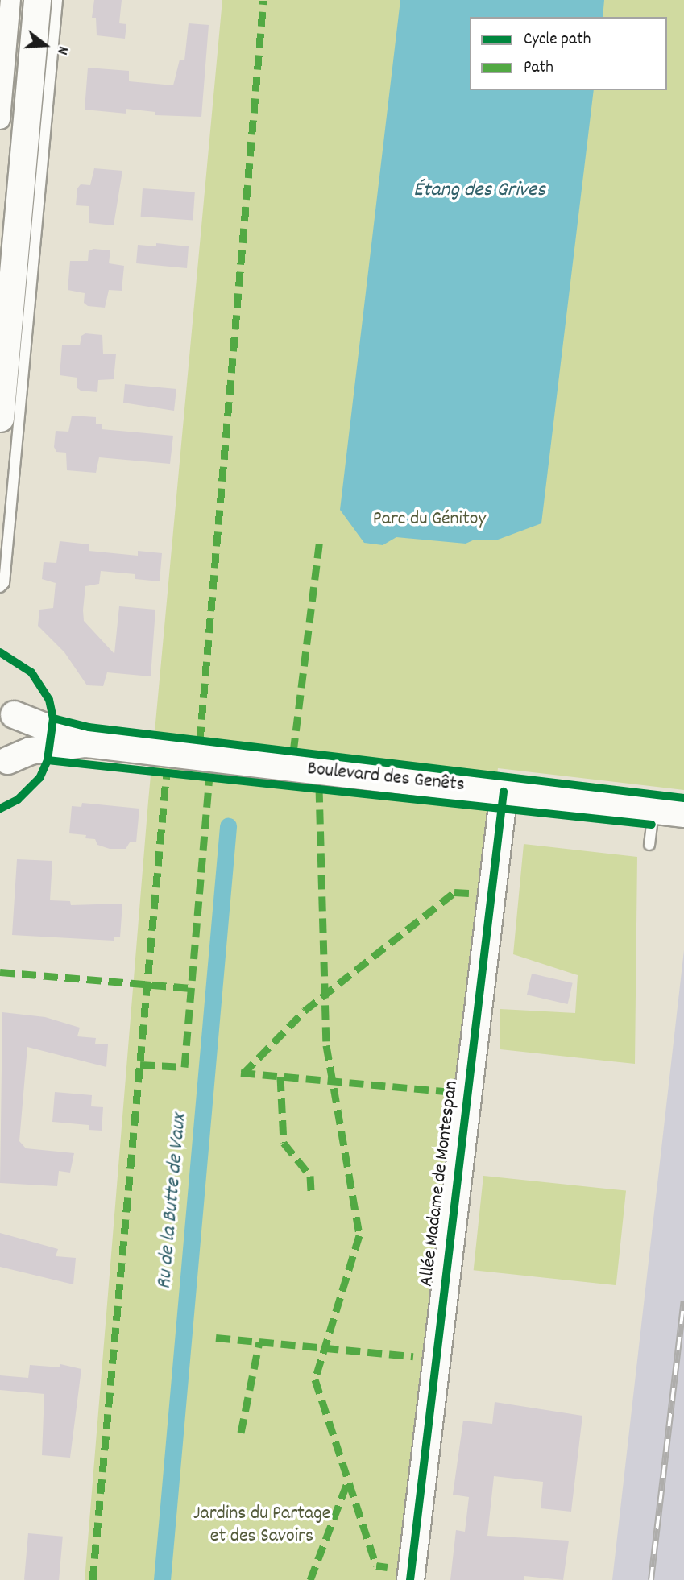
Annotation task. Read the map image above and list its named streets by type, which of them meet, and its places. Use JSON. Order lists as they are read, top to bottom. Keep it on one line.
{"streets":{"street":["Boulevard des Genêts","Allée Madame de Montespan"]},"crossings":[["Boulevard des Genêts","Allée Madame de Montespan"]],"water":["Étang des Grives","Ru de la Butte de Vaux"],"parks":["Parc du Génitoy","Jardins du Partage et des Savoirs"],"legend":["Cycle path","Path"],"north":"right"}
